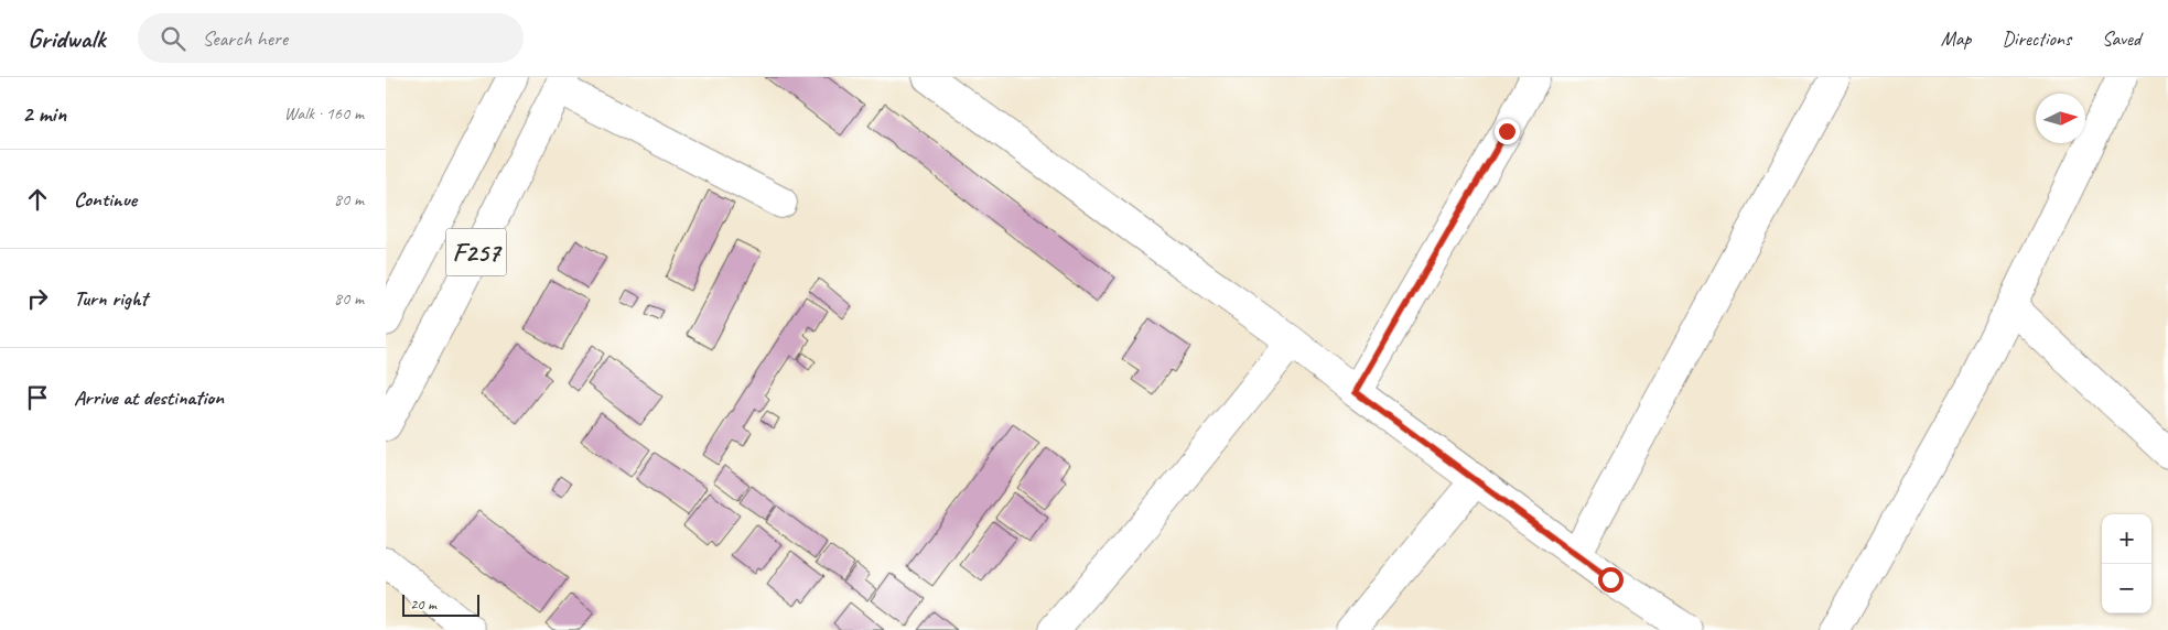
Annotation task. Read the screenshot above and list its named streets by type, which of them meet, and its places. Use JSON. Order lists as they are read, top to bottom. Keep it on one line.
{"streets":{"street":["F257"]},"scale_bar":"20 m","north":"right","page":{"header":"Gridwalk","search":"Search here","nav":["Map","Directions","Saved"],"heading":["2 min","Walk · 160 m"],"list":[["Continue","80 m"],["Turn right","80 m"],"Arrive at destination"],"map_buttons":["+","−"],"scale":"20 m"}}
